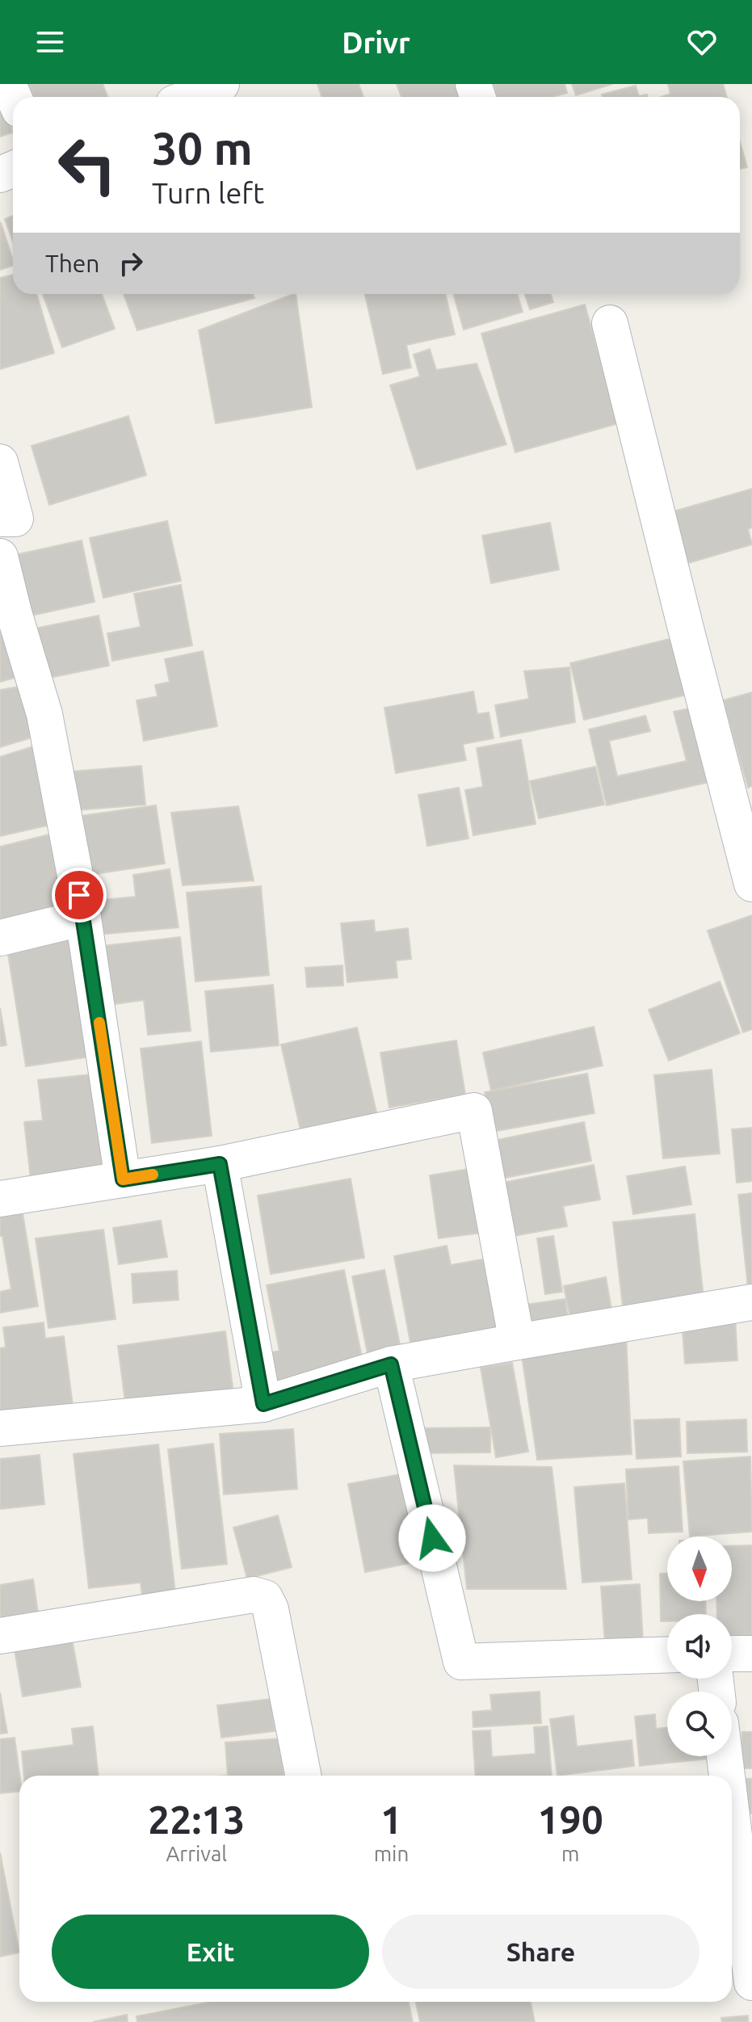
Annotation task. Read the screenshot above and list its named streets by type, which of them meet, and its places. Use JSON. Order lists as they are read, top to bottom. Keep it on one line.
{"north":"bottom","page":{"header":"Drivr","turn":["30 m","Turn left"],"then":"Then","eta":["22:13","Arrival","1","min","190","m"],"buttons":["Exit","Share"]}}
